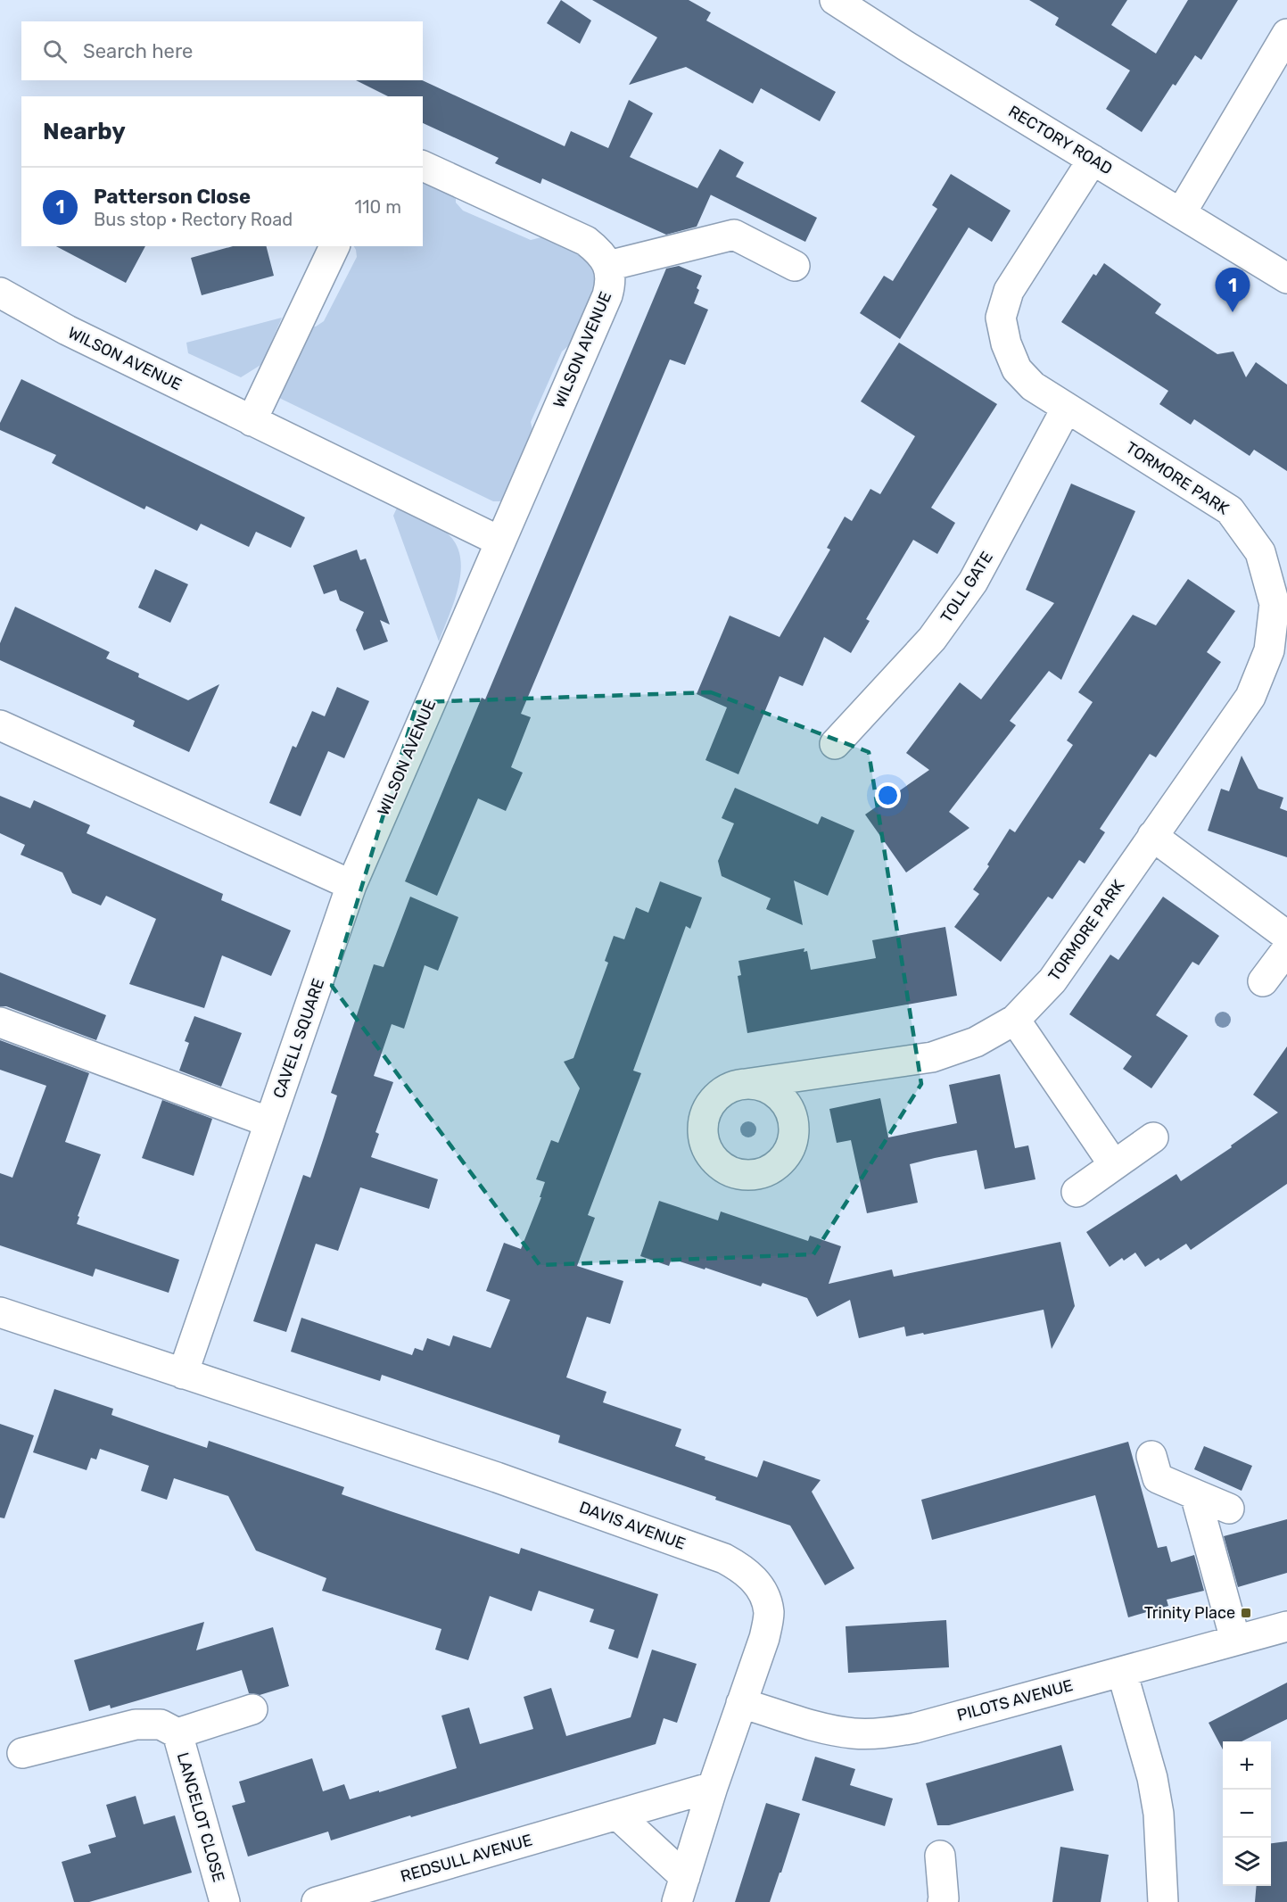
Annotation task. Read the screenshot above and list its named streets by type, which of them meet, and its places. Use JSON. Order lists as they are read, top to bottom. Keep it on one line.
{"streets":{"street":["RECTORY ROAD","WILSON AVENUE","TORMORE PARK","TOLL GATE","CAVELL SQUARE","DAVIS AVENUE","PILOTS AVENUE","LANCELOT CLOSE","REDSULL AVENUE"]},"crossings":[["RECTORY ROAD","TORMORE PARK"],["WILSON AVENUE","CAVELL SQUARE"],["TORMORE PARK","TOLL GATE"],["CAVELL SQUARE","DAVIS AVENUE"],["DAVIS AVENUE","PILOTS AVENUE"],["DAVIS AVENUE","REDSULL AVENUE"]],"places":{"transit":["Trinity Place"]},"page":{"search":"Search here","heading":"Nearby","list":[{"mark":"1","name":"Patterson Close","note":"Bus stop · Rectory Road","value":"110 m"}],"pins":"1","map_buttons":["+","−"]}}
